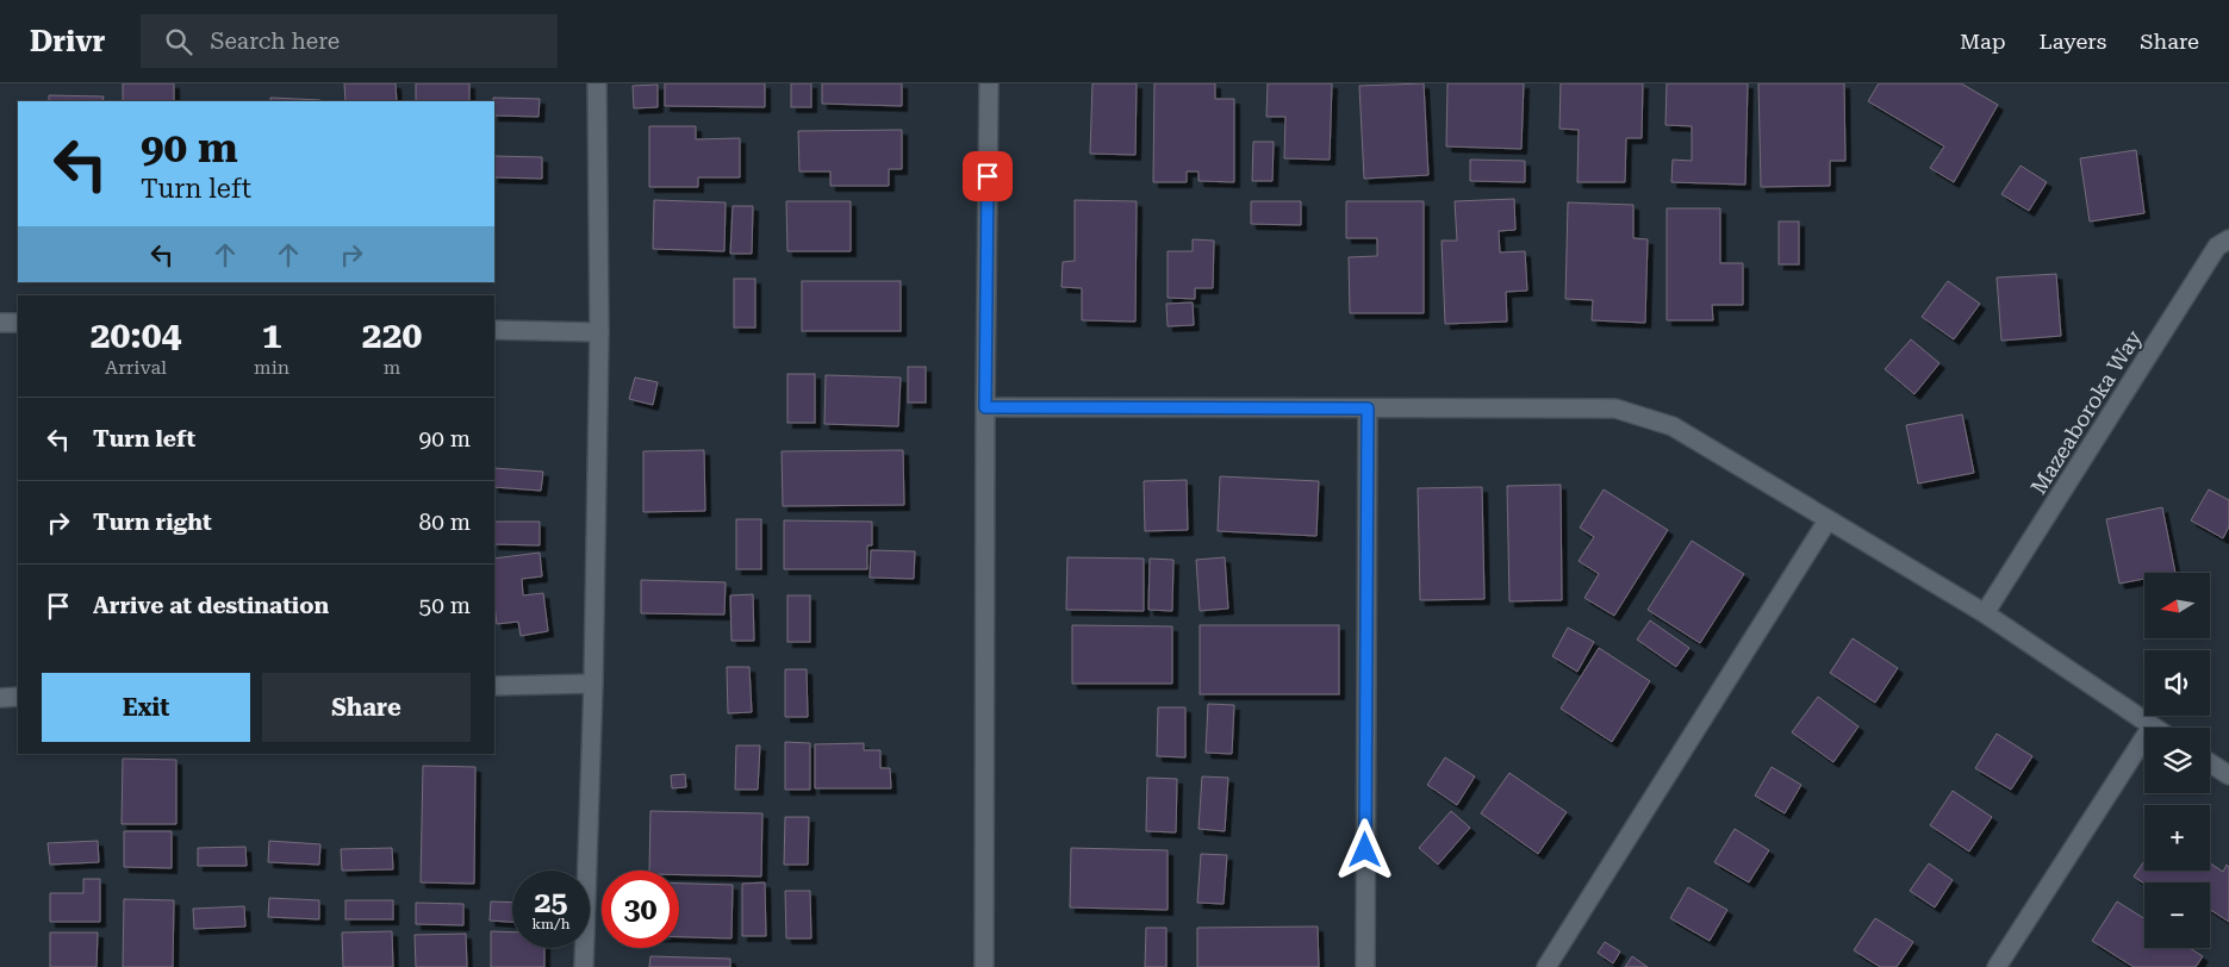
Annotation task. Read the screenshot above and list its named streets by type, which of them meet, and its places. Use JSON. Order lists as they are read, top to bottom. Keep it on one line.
{"streets":{"street":["Mazeaboroka Way"]},"north":"left","page":{"header":"Drivr","search":"Search here","nav":["Map","Layers","Share"],"turn":["90 m","Turn left"],"eta":["20:04","Arrival","1","min","220","m"],"list":[{"name":"Turn left","value":"90 m"},{"name":"Turn right","value":"80 m"},{"name":"Arrive at destination","value":"50 m"}],"map_buttons":["+","−"],"buttons":["Exit","Share"],"speed":"25 km/h","limit":"30"}}
